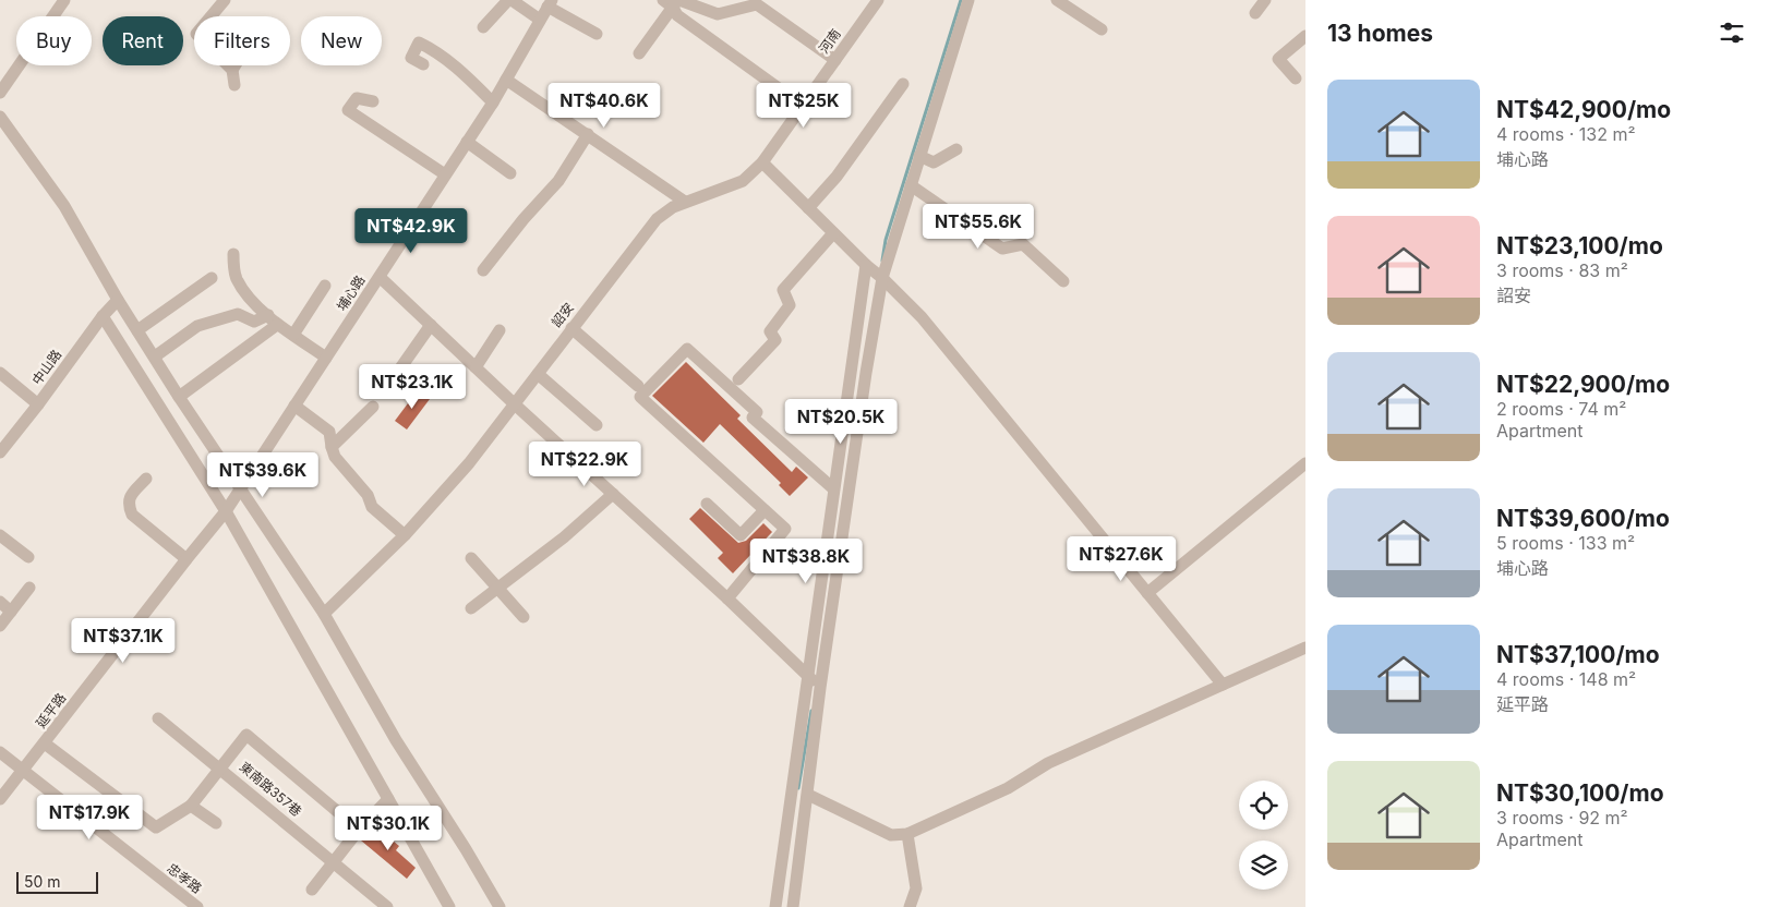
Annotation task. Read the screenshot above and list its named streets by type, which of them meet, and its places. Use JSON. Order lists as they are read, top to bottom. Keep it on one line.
{"streets":{"street":["河南","埔心路","詔安","中山路","延平路","東南路357巷","忠孝路"]},"crossings":[["河南","詔安"],["埔心路","延平路"],["延平路","忠孝路"]],"scale_bar":"50 m","page":{"heading":"13 homes","chip":["Buy","Rent","Filters","New"],"list":[{"name":"NT$42,900/mo","note":"4 rooms · 132 m² · 埔心路"},{"name":"NT$23,100/mo","note":"3 rooms · 83 m² · 詔安"},{"name":"NT$22,900/mo","note":"2 rooms · 74 m² · Apartment"},{"name":"NT$39,600/mo","note":"5 rooms · 133 m² · 埔心路"},{"name":"NT$37,100/mo","note":"4 rooms · 148 m² · 延平路"},{"name":"NT$30,100/mo","note":"3 rooms · 92 m² · Apartment"}],"price":["NT$40.6K","NT$25K","NT$55.6K","NT$42.9K","NT$23.1K","NT$20.5K","NT$22.9K","NT$39.6K","NT$27.6K","NT$38.8K","NT$37.1K","NT$17.9K","NT$30.1K"],"scale":"50 m"}}
